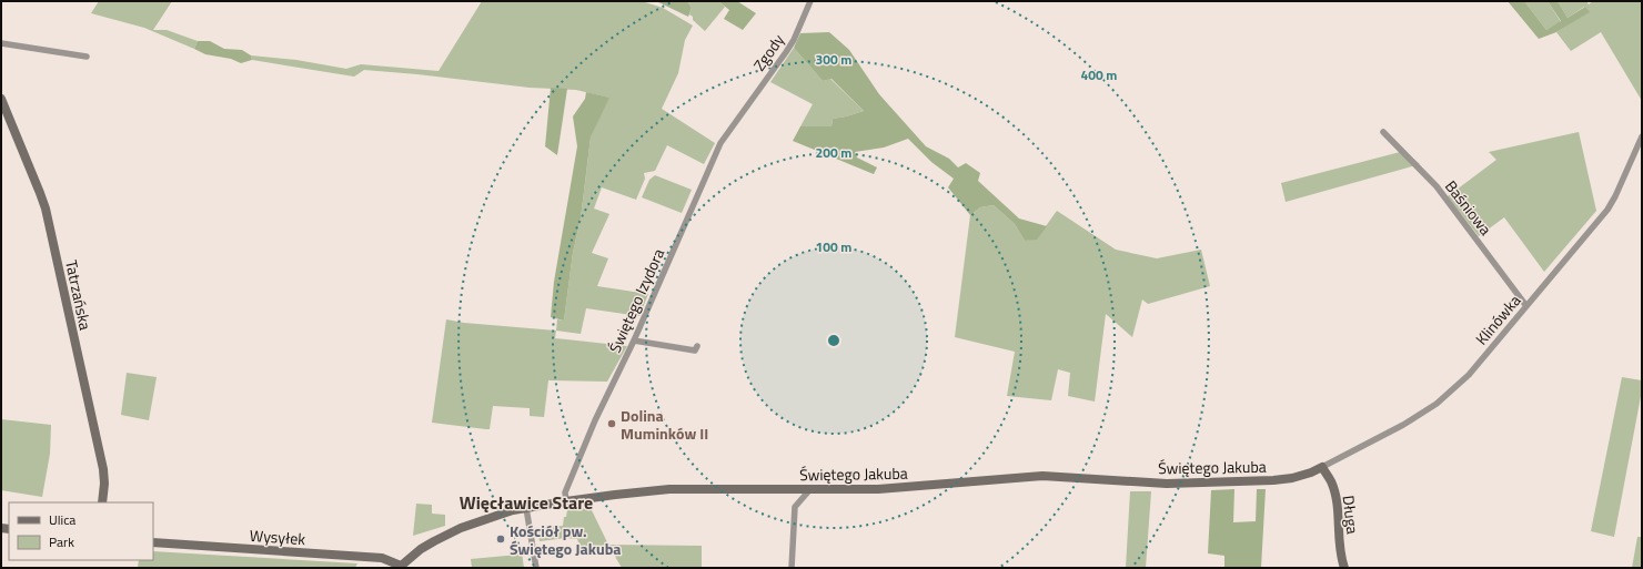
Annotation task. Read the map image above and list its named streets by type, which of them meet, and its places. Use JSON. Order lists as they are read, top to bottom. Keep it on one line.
{"streets":{"street":["Zgody","Baśniowa","Tatrzańska","Świętego Izydora","Klinówka","Świętego Jakuba","Długa","Wysyłek"]},"crossings":[["Zgody","Świętego Izydora"],["Baśniowa","Klinówka"],["Świętego Izydora","Świętego Jakuba"],["Klinówka","Świętego Jakuba"],["Klinówka","Długa"],["Świętego Jakuba","Długa"],["Świętego Jakuba","Wysyłek"]],"districts":["Więcławice Stare"],"places":["Dolina Muminków II","Kościół pw. Świętego Jakuba"],"legend":["Ulica","Park"],"rings":["300 m","400 m","200 m","100 m"]}
